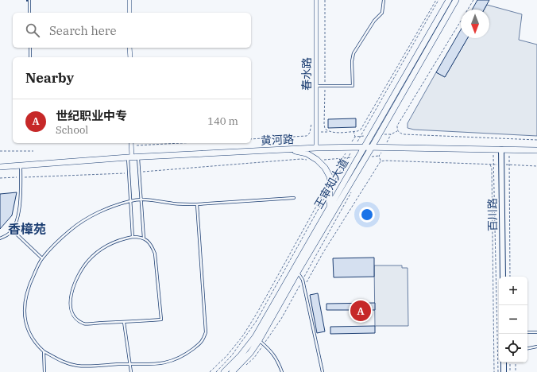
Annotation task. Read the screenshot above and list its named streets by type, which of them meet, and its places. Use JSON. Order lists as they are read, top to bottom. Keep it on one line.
{"streets":{"main road":["黄河路","王审知大道"],"street":["春水路","百川路"]},"crossings":[["春水路","黄河路"],["黄河路","王审知大道"],["黄河路","百川路"]],"districts":["香樟苑"],"north":"bottom","page":{"search":"Search here","heading":"Nearby","list":[{"mark":"A","name":"世纪职业中专","note":"School","value":"140 m"}],"map_buttons":["+","−"],"pins":"A"}}
